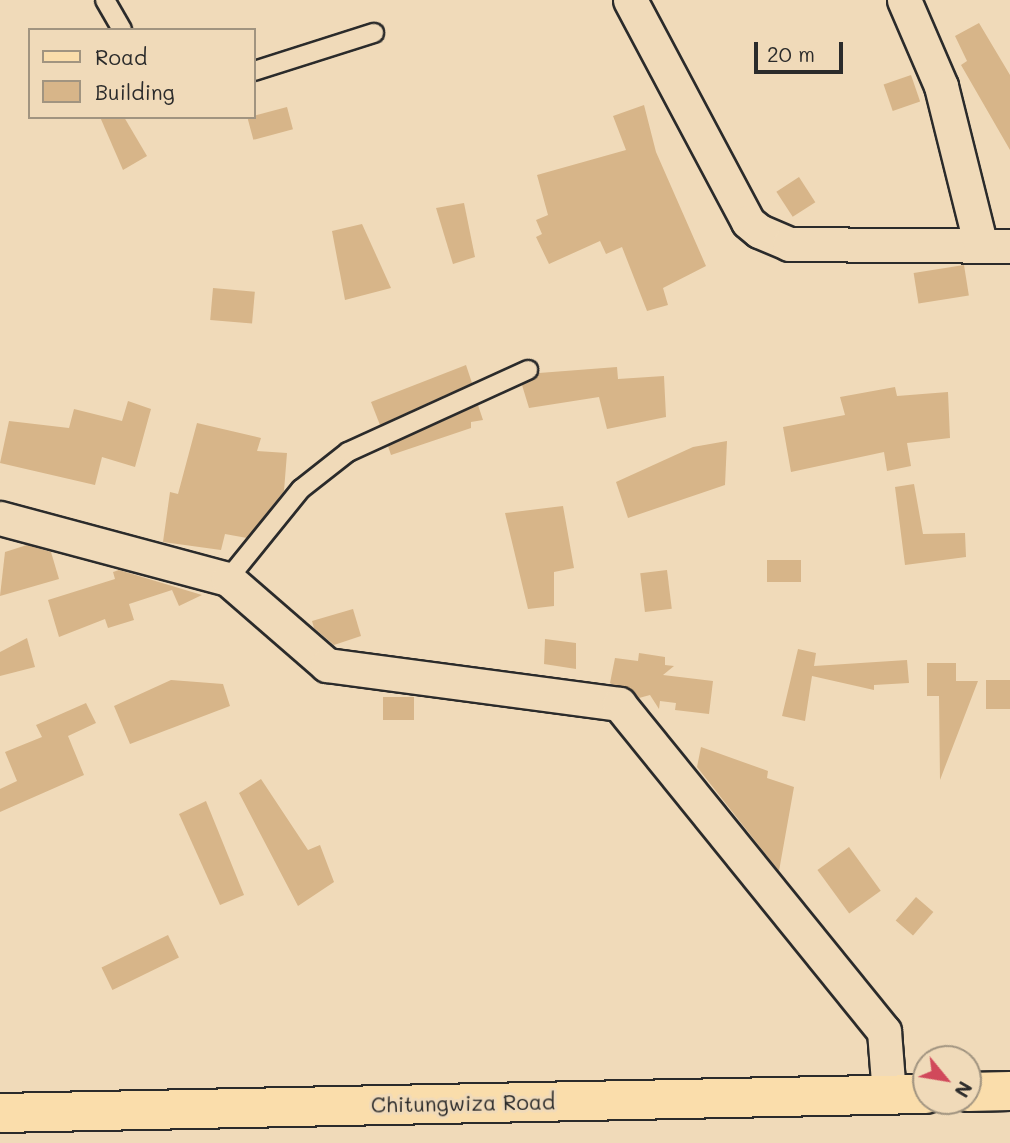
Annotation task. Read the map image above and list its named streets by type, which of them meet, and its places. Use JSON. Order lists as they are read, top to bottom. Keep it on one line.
{"streets":{"main road":["Chitungwiza Road"]},"legend":["Road","Building"],"scale_bar":"20 m","north":"bottom right"}
